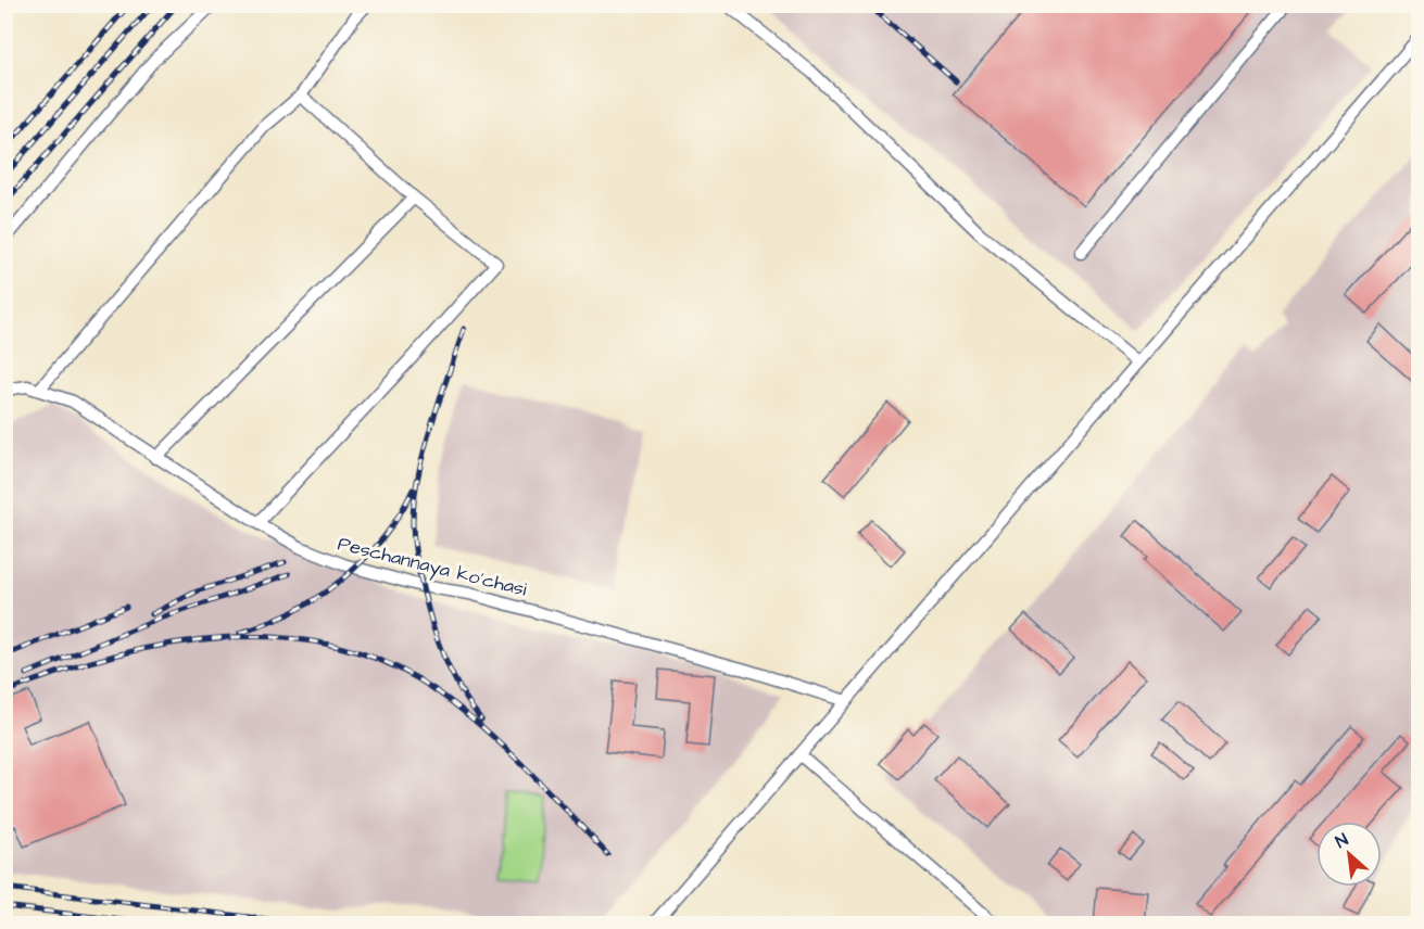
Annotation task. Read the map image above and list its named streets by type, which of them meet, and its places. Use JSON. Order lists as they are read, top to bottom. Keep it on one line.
{"streets":{"street":["Peschannaya ko'chasi"]},"north":"top left"}
